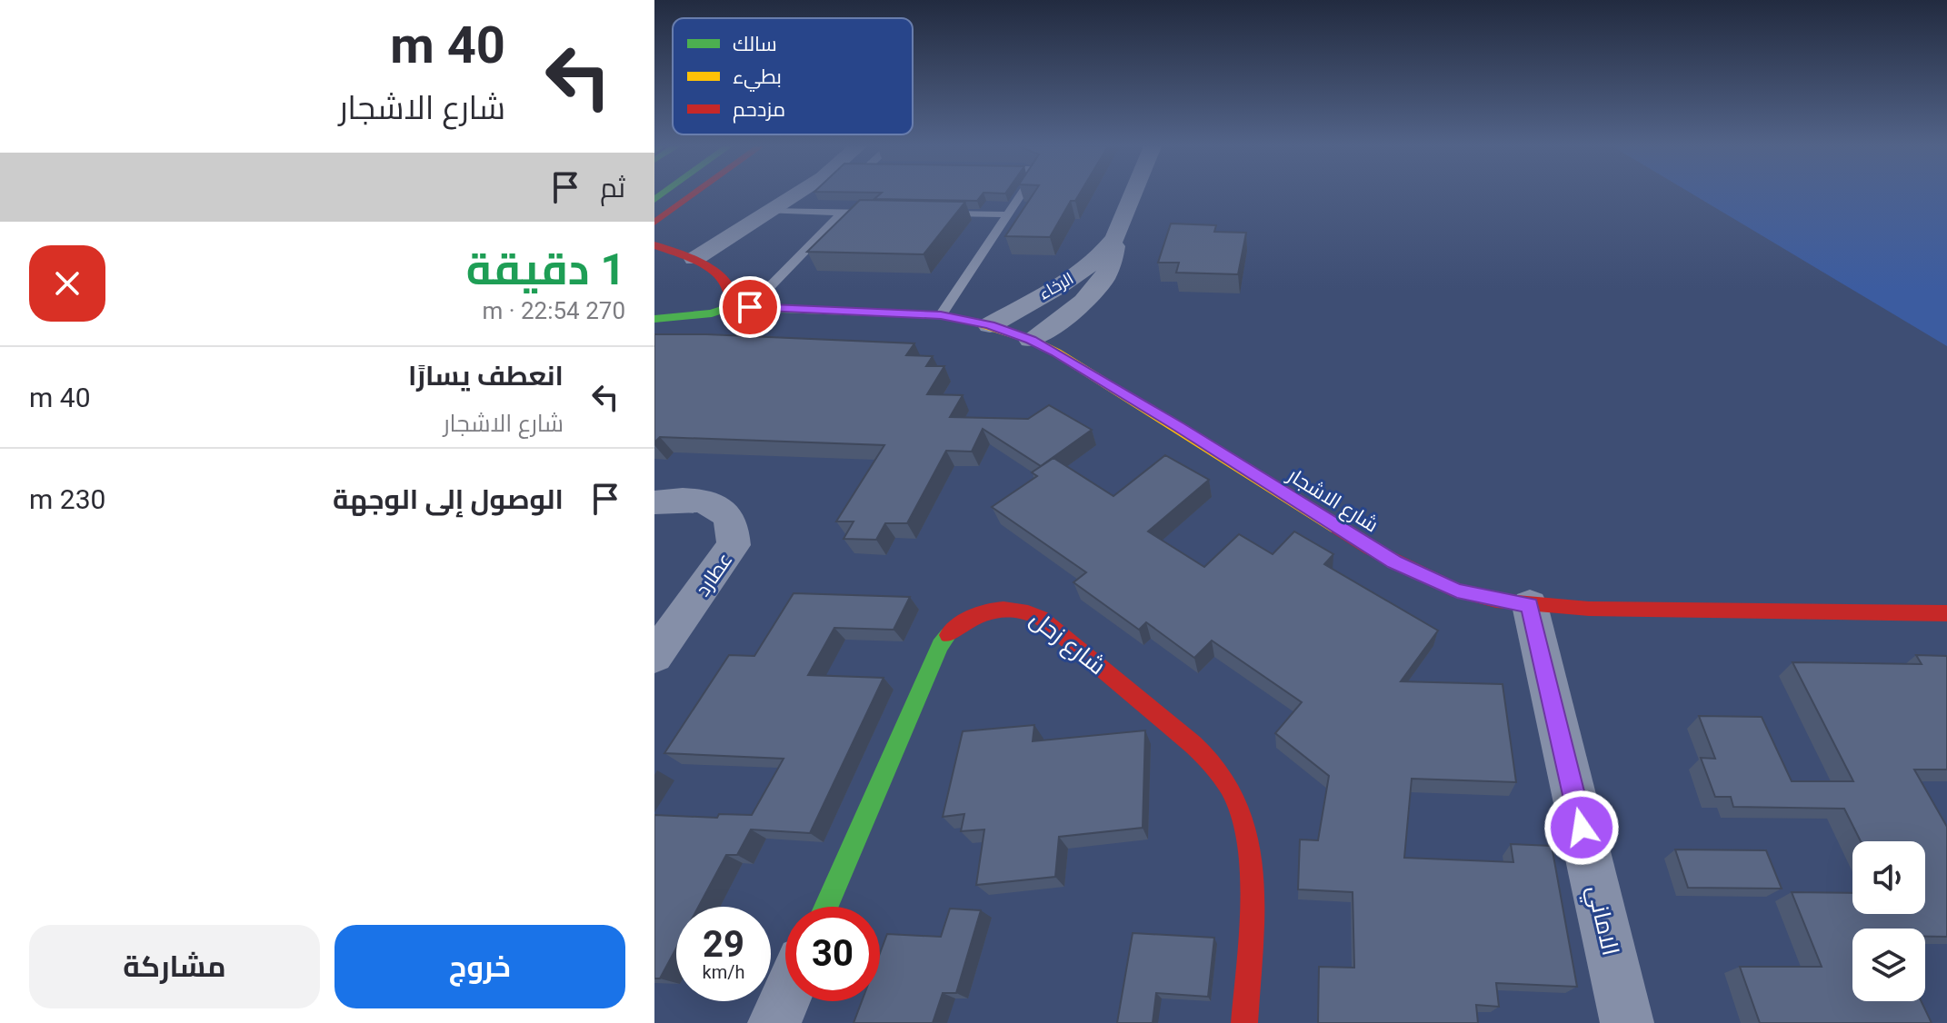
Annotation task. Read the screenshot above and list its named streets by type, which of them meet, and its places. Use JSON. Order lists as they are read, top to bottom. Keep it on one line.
{"streets":{"main road":["شارع الاشجار","شارع زحل"],"street":["الرخاء","عطارد","الاماني"]},"crossings":[["الرخاء","شارع الاشجار"],["شارع الاشجار","الاماني"]],"legend":["سالك","بطيء","مزدحم"],"page":{"turn":["40 m","شارع الاشجار"],"then":"ثم","heading":["1 دقيقة","270 m · 22:54"],"list":[{"name":"انعطف يسارًا","note":"شارع الاشجار","value":"40 m"},{"name":"الوصول إلى الوجهة","value":"230 m"}],"speed":"29 km/h","limit":"30","buttons":["خروج","مشاركة"]}}
